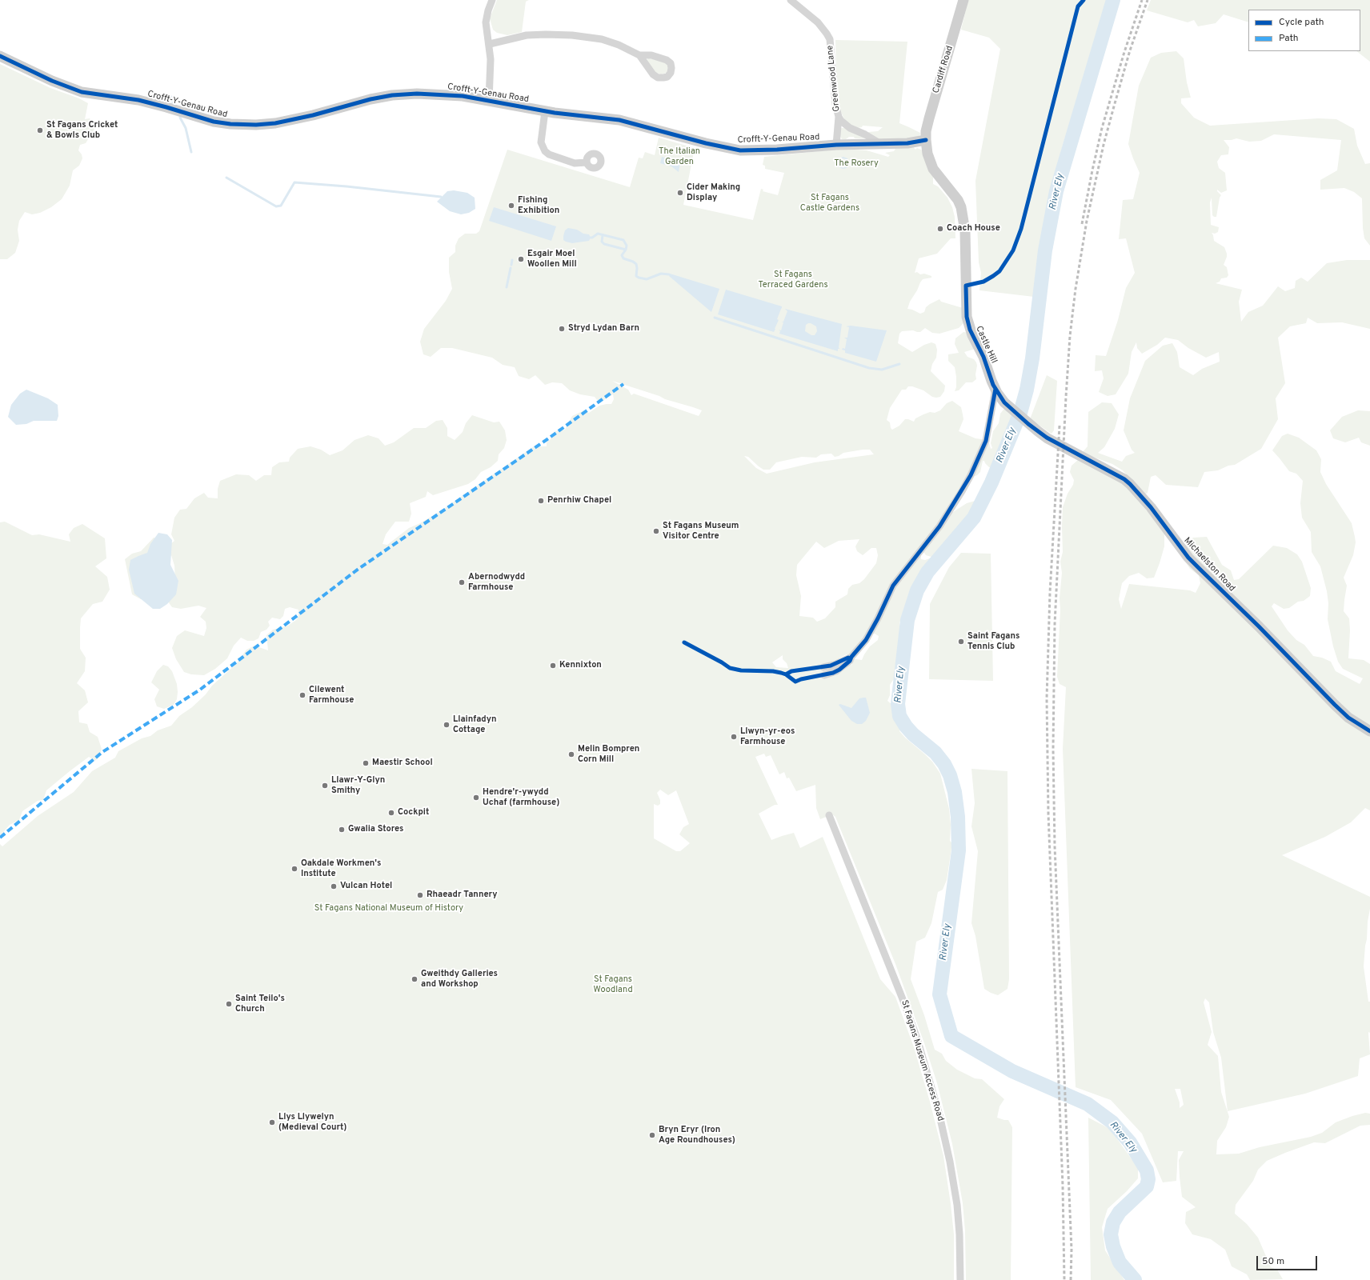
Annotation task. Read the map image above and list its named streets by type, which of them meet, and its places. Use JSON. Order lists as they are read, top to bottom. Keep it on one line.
{"streets":{"street":["Cardiff Road","Greenwood Lane","Crofft-Y-Genau Road","Castle Hill","Michaelston Road","St Fagans Museum Access Road"]},"crossings":[["Cardiff Road","Crofft-Y-Genau Road"],["Cardiff Road","Castle Hill"],["Greenwood Lane","Crofft-Y-Genau Road"],["Crofft-Y-Genau Road","Castle Hill"],["Castle Hill","Michaelston Road"]],"water":["River Ely"],"parks":["The Italian Garden","The Rosery","St Fagans Castle Gardens","St Fagans Terraced Gardens","St Fagans National Museum of History","St Fagans Woodland"],"places":["St Fagans Cricket & Bowls Club","Cider Making Display","Fishing Exhibition","Coach House","Esgair Moel Woollen Mill","Stryd Lydan Barn","Penrhiw Chapel","St Fagans Museum Visitor Centre","Abernodwydd Farmhouse","Saint Fagans Tennis Club","Kennixton","Cilewent Farmhouse","Llainfadyn Cottage","Llwyn-yr-eos Farmhouse","Melin Bompren Corn Mill","Maestir School","Llawr-Y-Glyn Smithy","Hendre'r-ywydd Uchaf (farmhouse)","Cockpit","Gwalia Stores","Oakdale Workmen's Institute","Vulcan Hotel","Rhaeadr Tannery","Gweithdy Galleries and Workshop","Saint Teilo's Church","Llys Llywelyn (Medieval Court)","Bryn Eryr (Iron Age Roundhouses)"],"legend":["Cycle path","Path"],"scale_bar":"50 m"}
